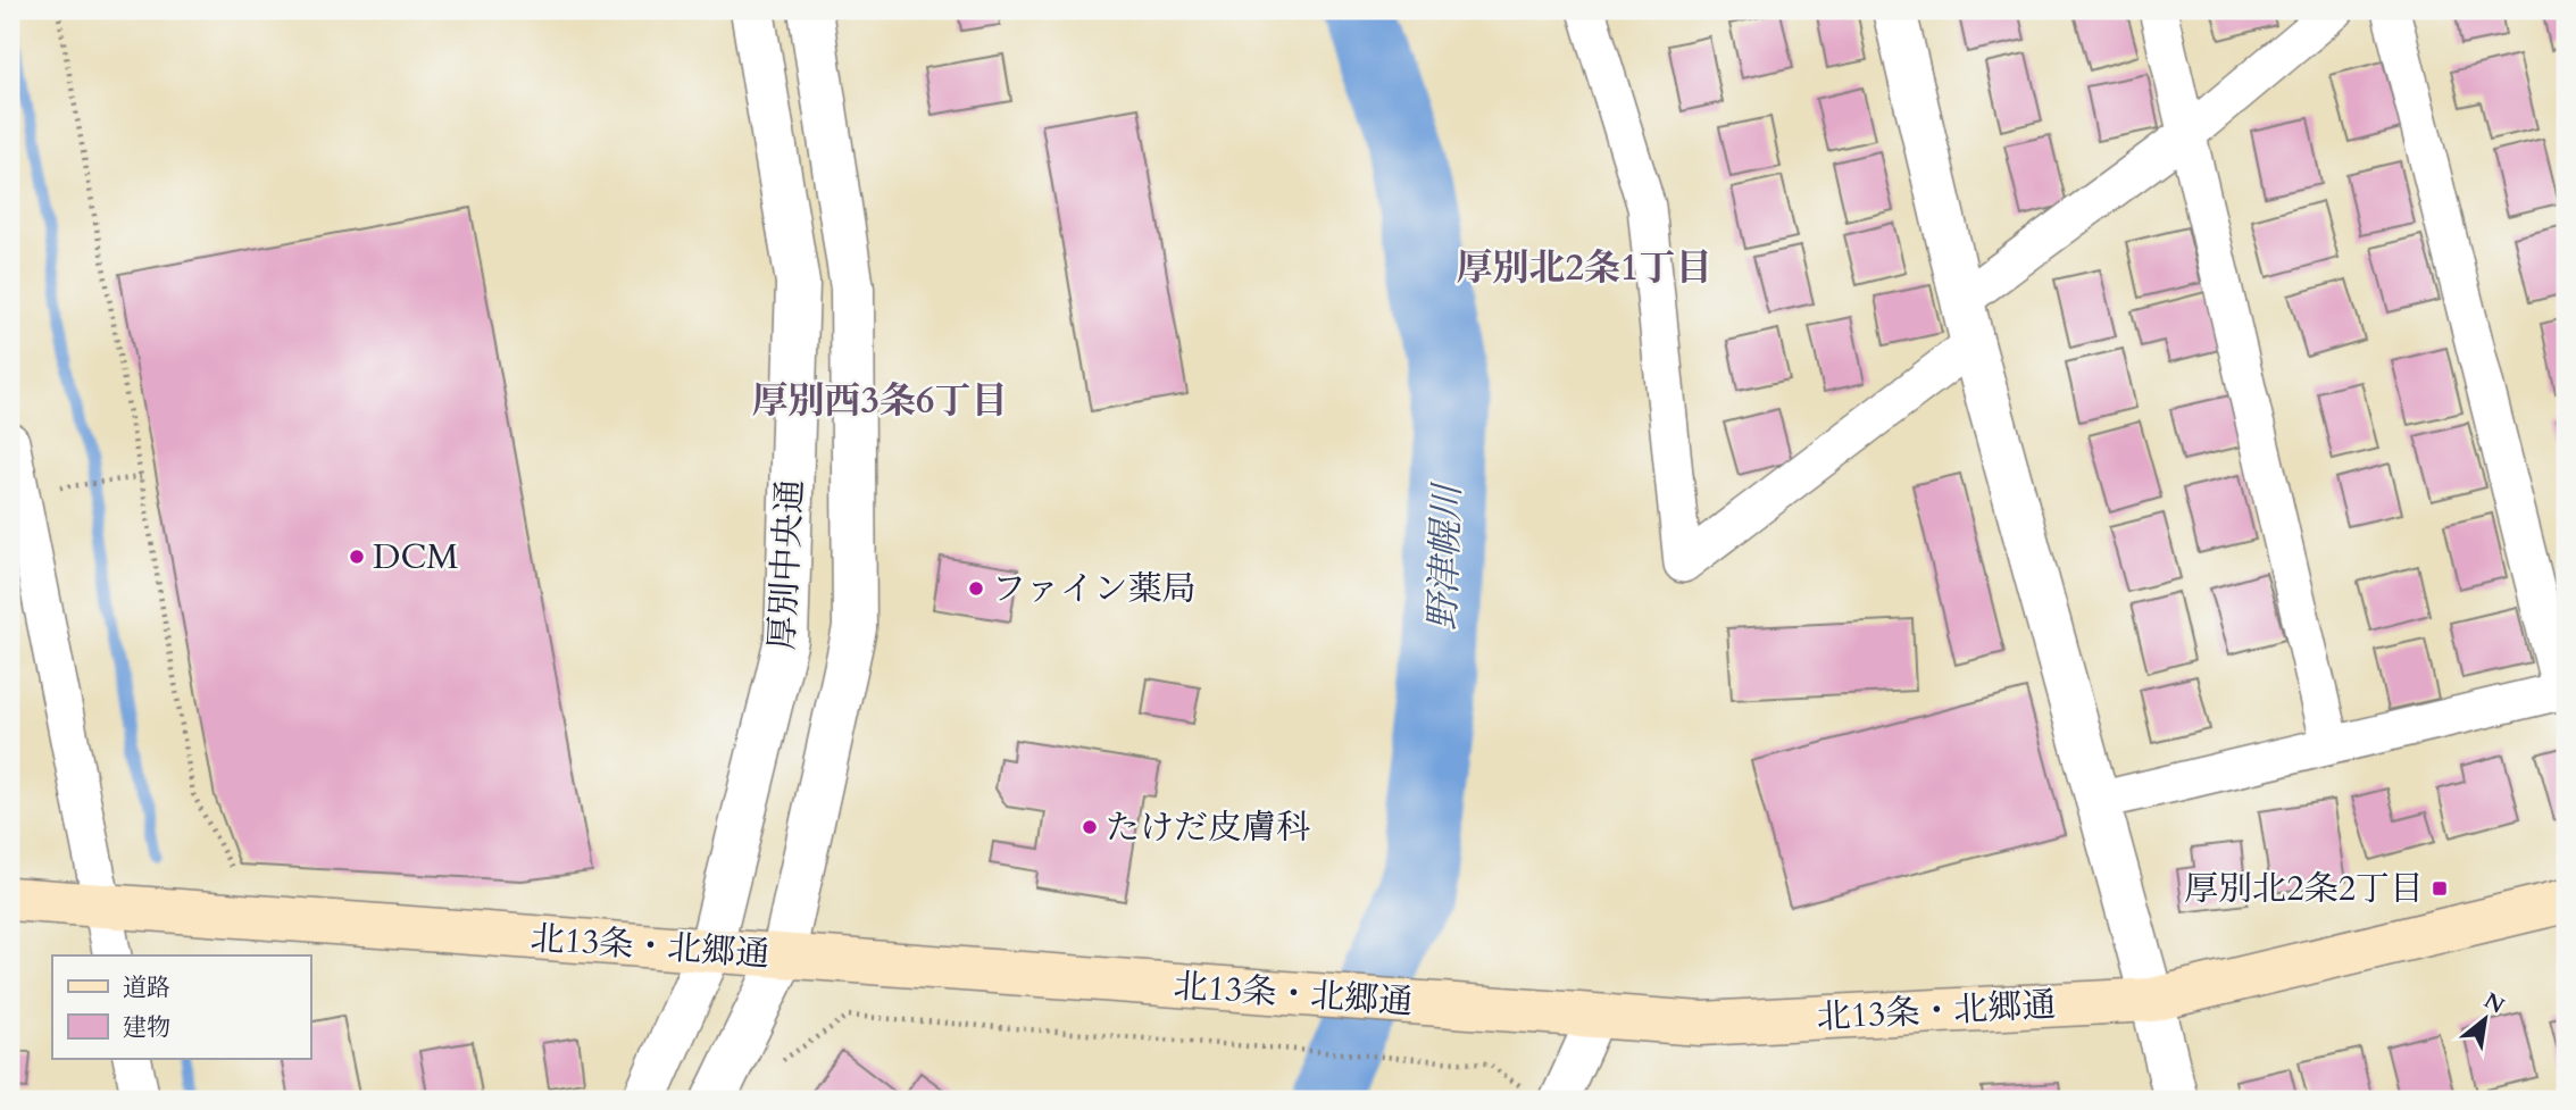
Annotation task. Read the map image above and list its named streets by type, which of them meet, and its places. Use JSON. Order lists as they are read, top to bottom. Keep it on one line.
{"streets":{"main road":["北13条・北郷通"],"street":["厚別中央通"]},"crossings":[["厚別中央通","北13条・北郷通"]],"districts":["厚別北2条1丁目","厚別西3条6丁目"],"water":["野津幌川"],"places":{"other":["DCM","ファイン薬局","たけだ皮膚科"],"transit":["厚別北2条2丁目"]},"legend":["道路","建物"],"north":"top right"}
